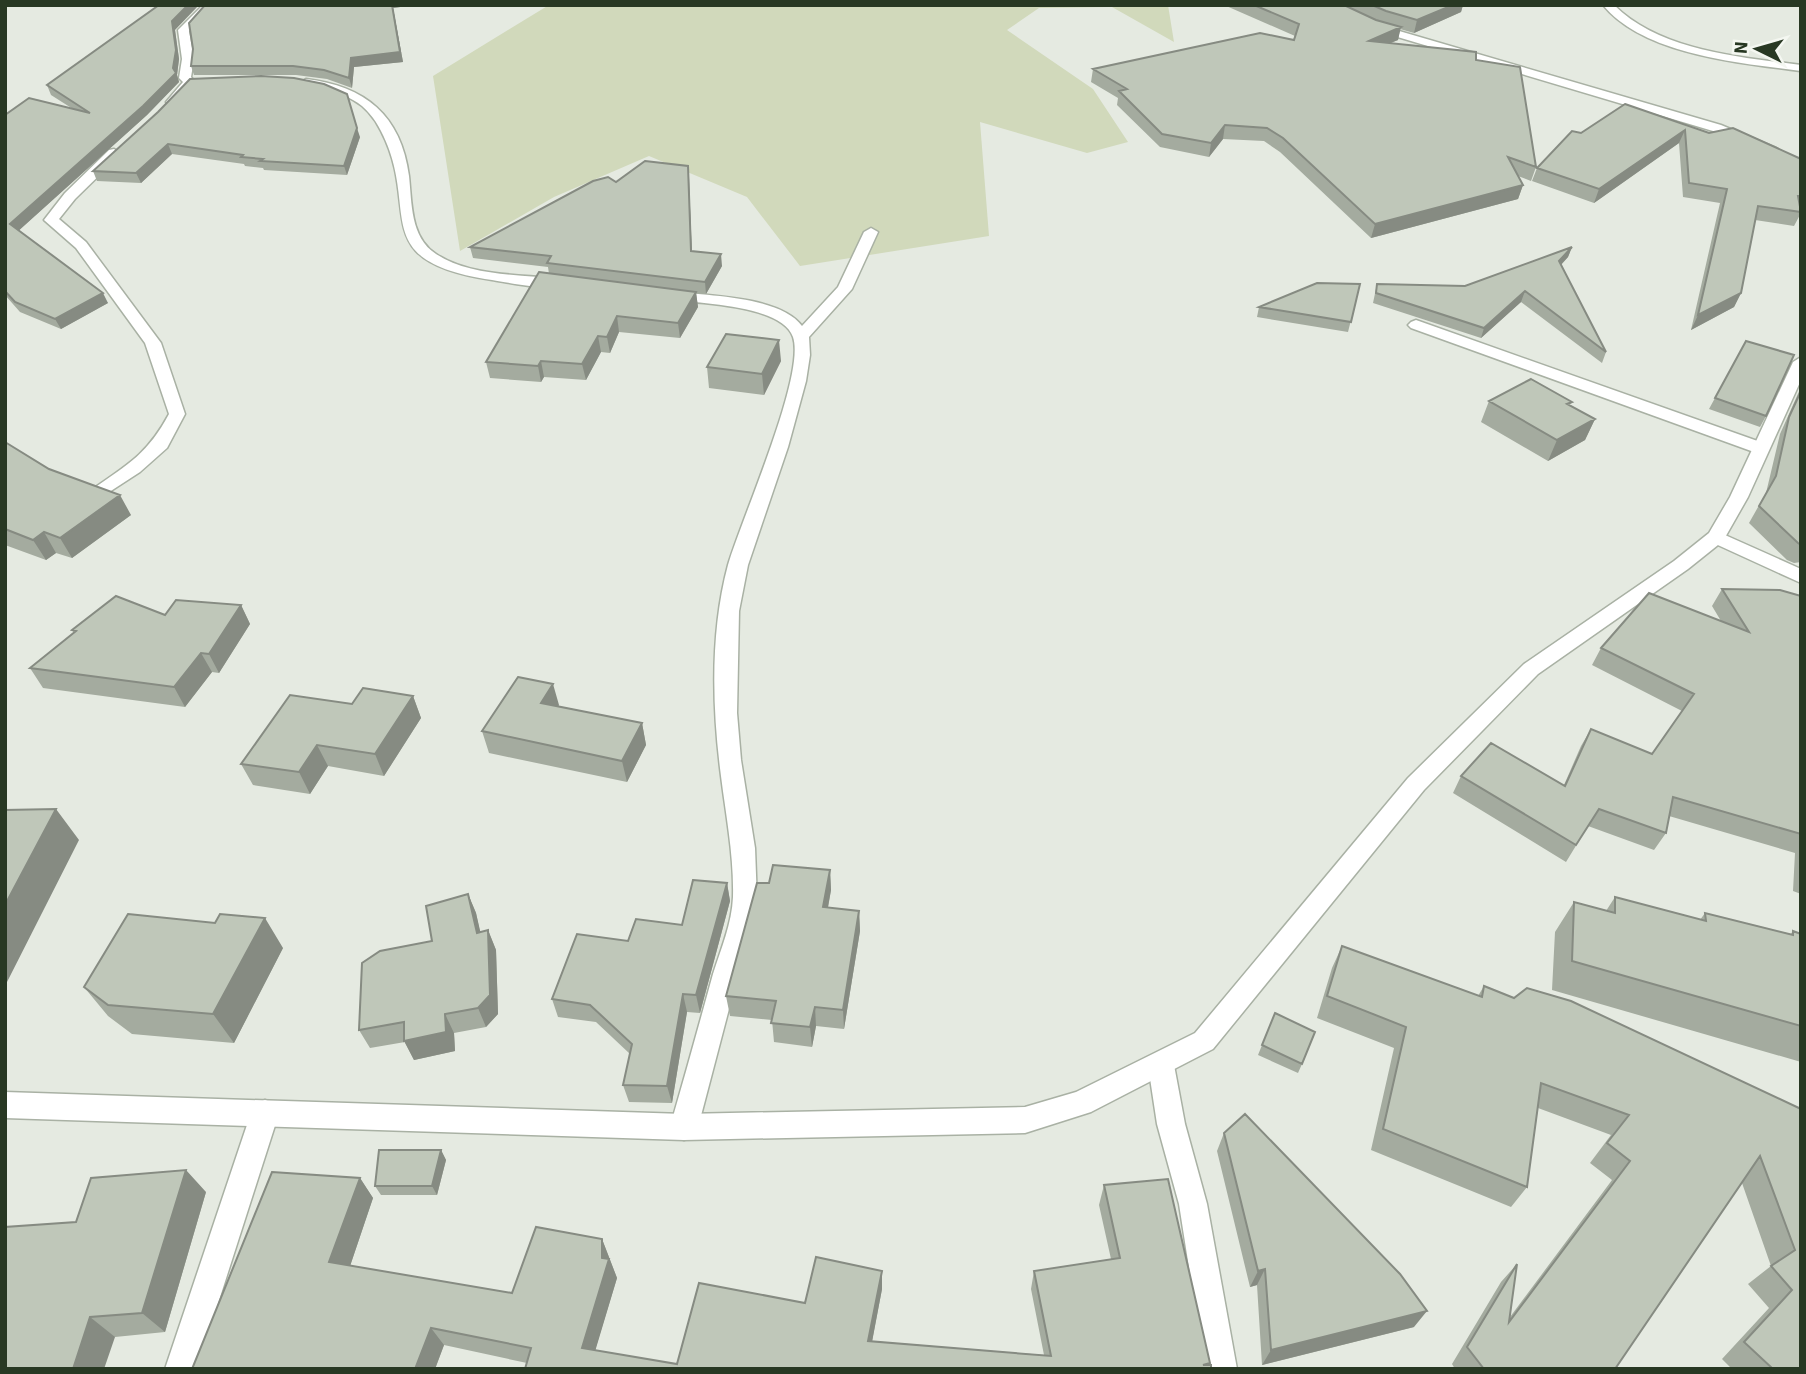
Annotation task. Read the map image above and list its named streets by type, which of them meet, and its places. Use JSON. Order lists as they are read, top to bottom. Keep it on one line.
{"north":"left"}
